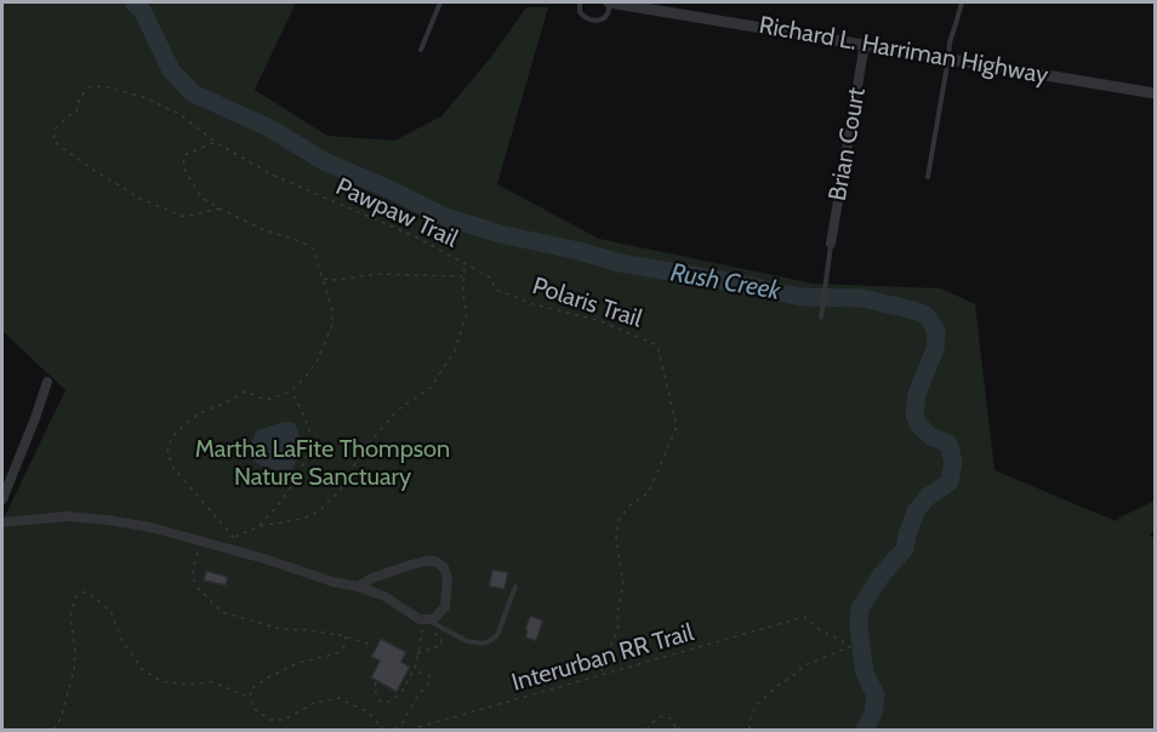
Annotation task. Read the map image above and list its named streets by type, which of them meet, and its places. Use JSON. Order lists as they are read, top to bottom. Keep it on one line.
{"streets":{"street":["Richard L. Harriman Highway","Brian Court"],"path":["Pawpaw Trail","Polaris Trail","Interurban RR Trail"]},"crossings":[["Richard L. Harriman Highway","Brian Court"],["Pawpaw Trail","Polaris Trail"],["Polaris Trail","Interurban RR Trail"]],"water":["Rush Creek"],"parks":["Martha LaFite Thompson Nature Sanctuary"]}
